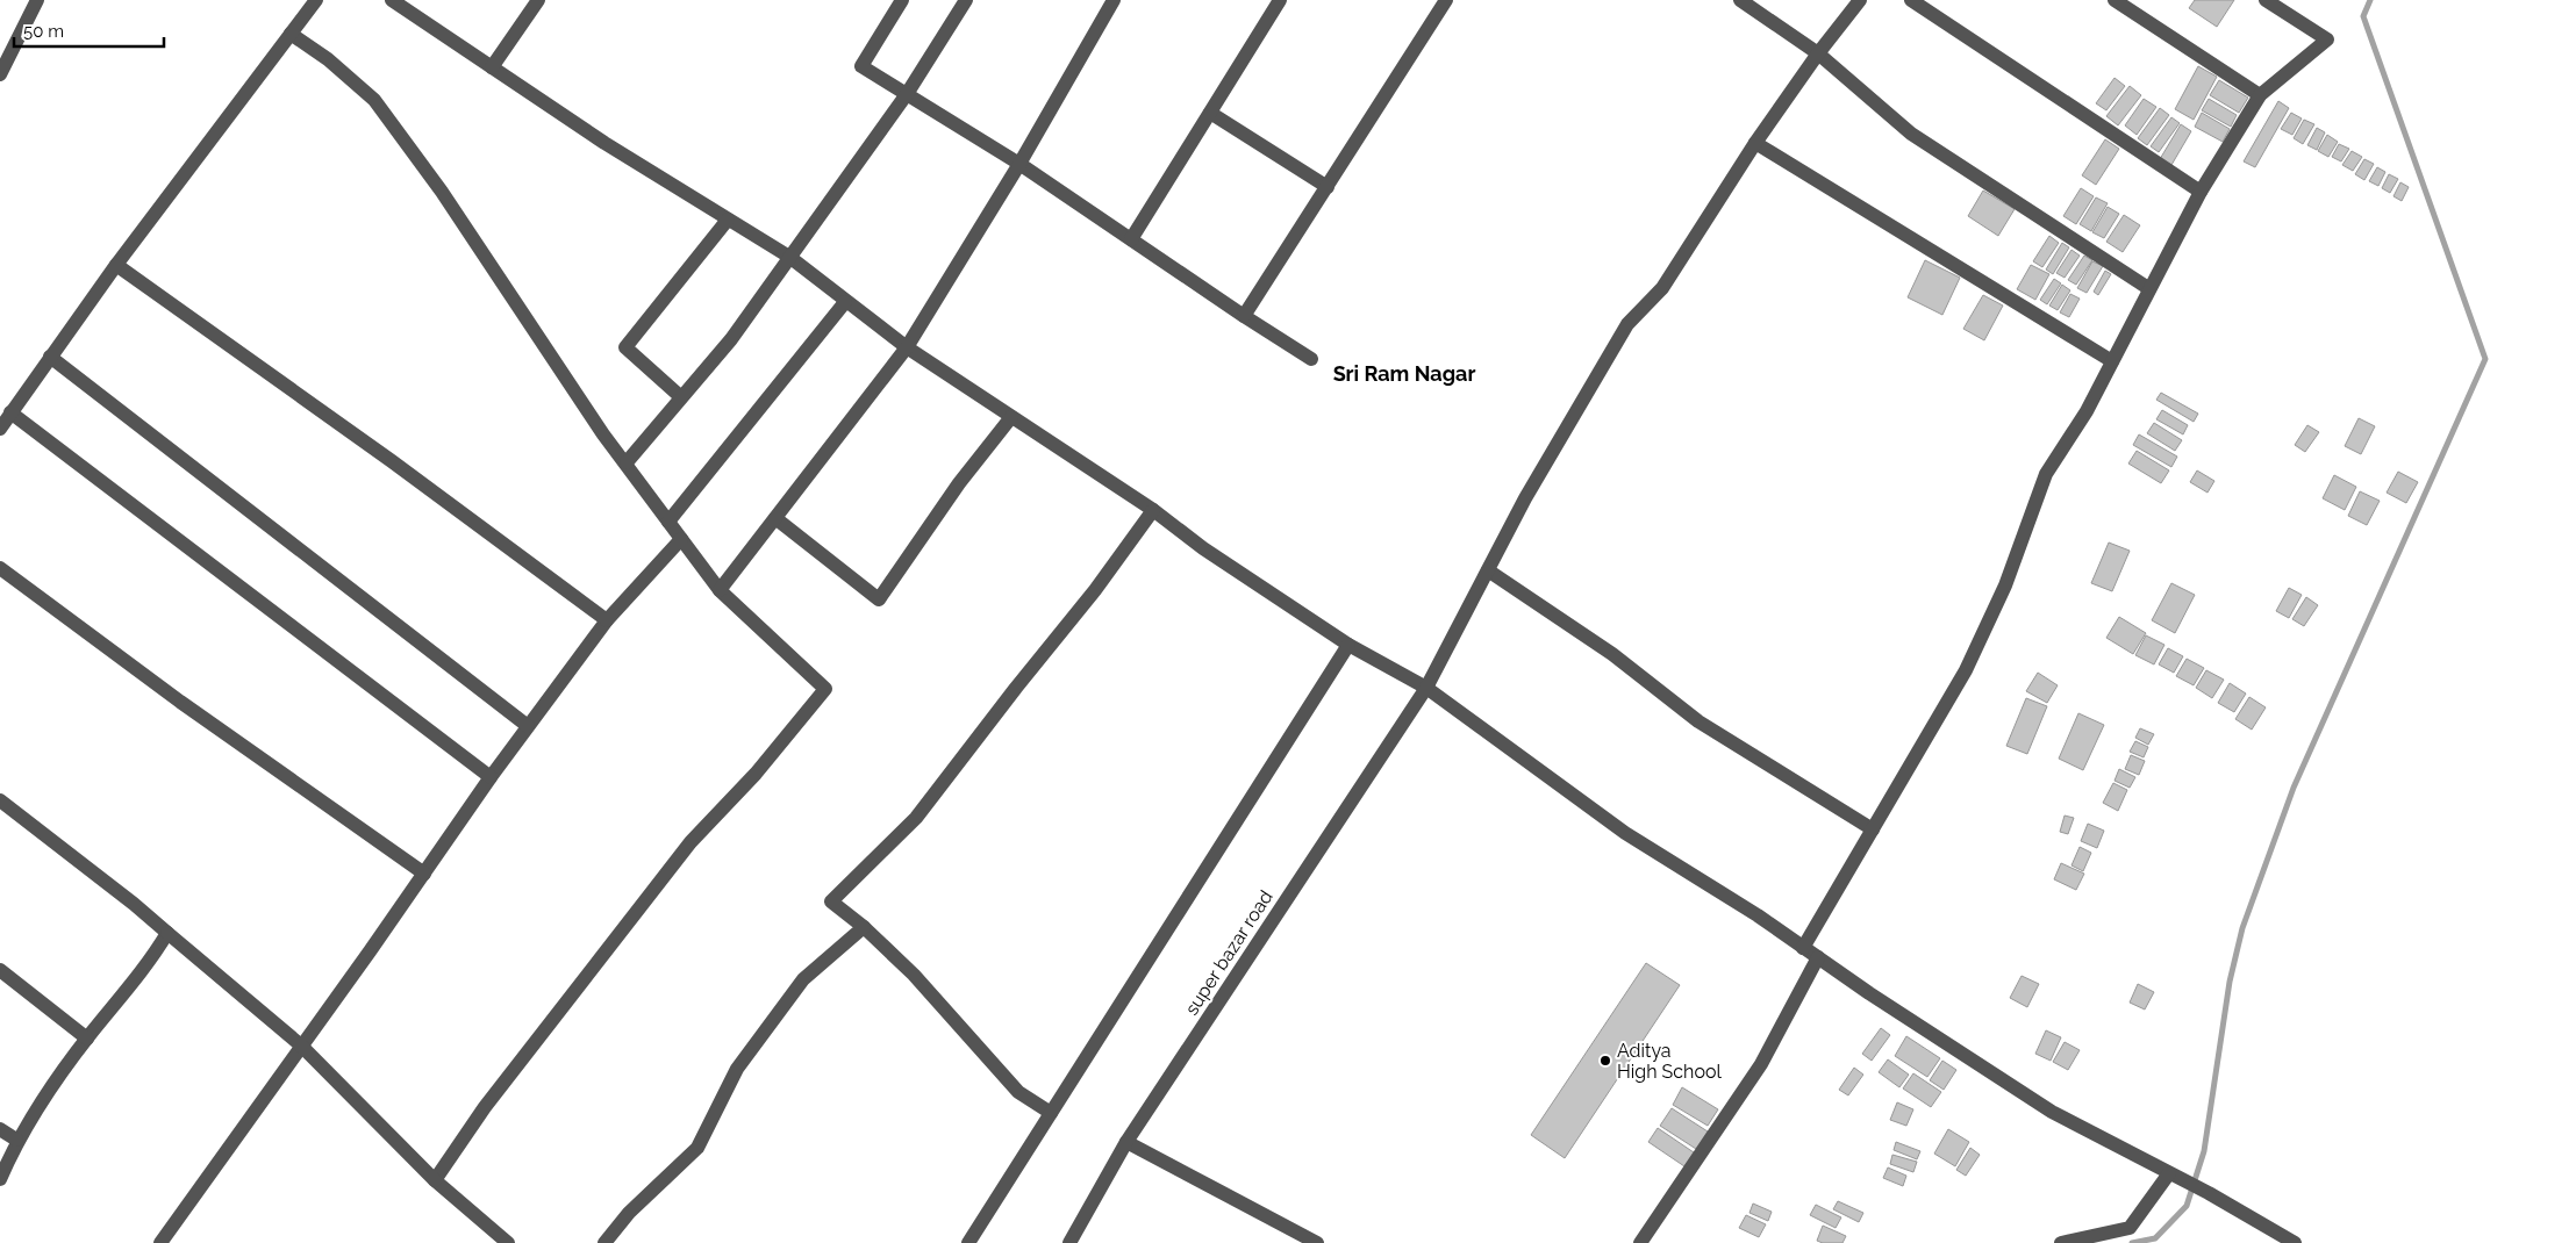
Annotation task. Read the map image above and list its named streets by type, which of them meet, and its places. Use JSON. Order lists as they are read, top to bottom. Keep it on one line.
{"streets":{"street":["super bazar road"]},"districts":["Sri Ram Nagar"],"places":["Aditya High School"],"scale_bar":"50 m"}
